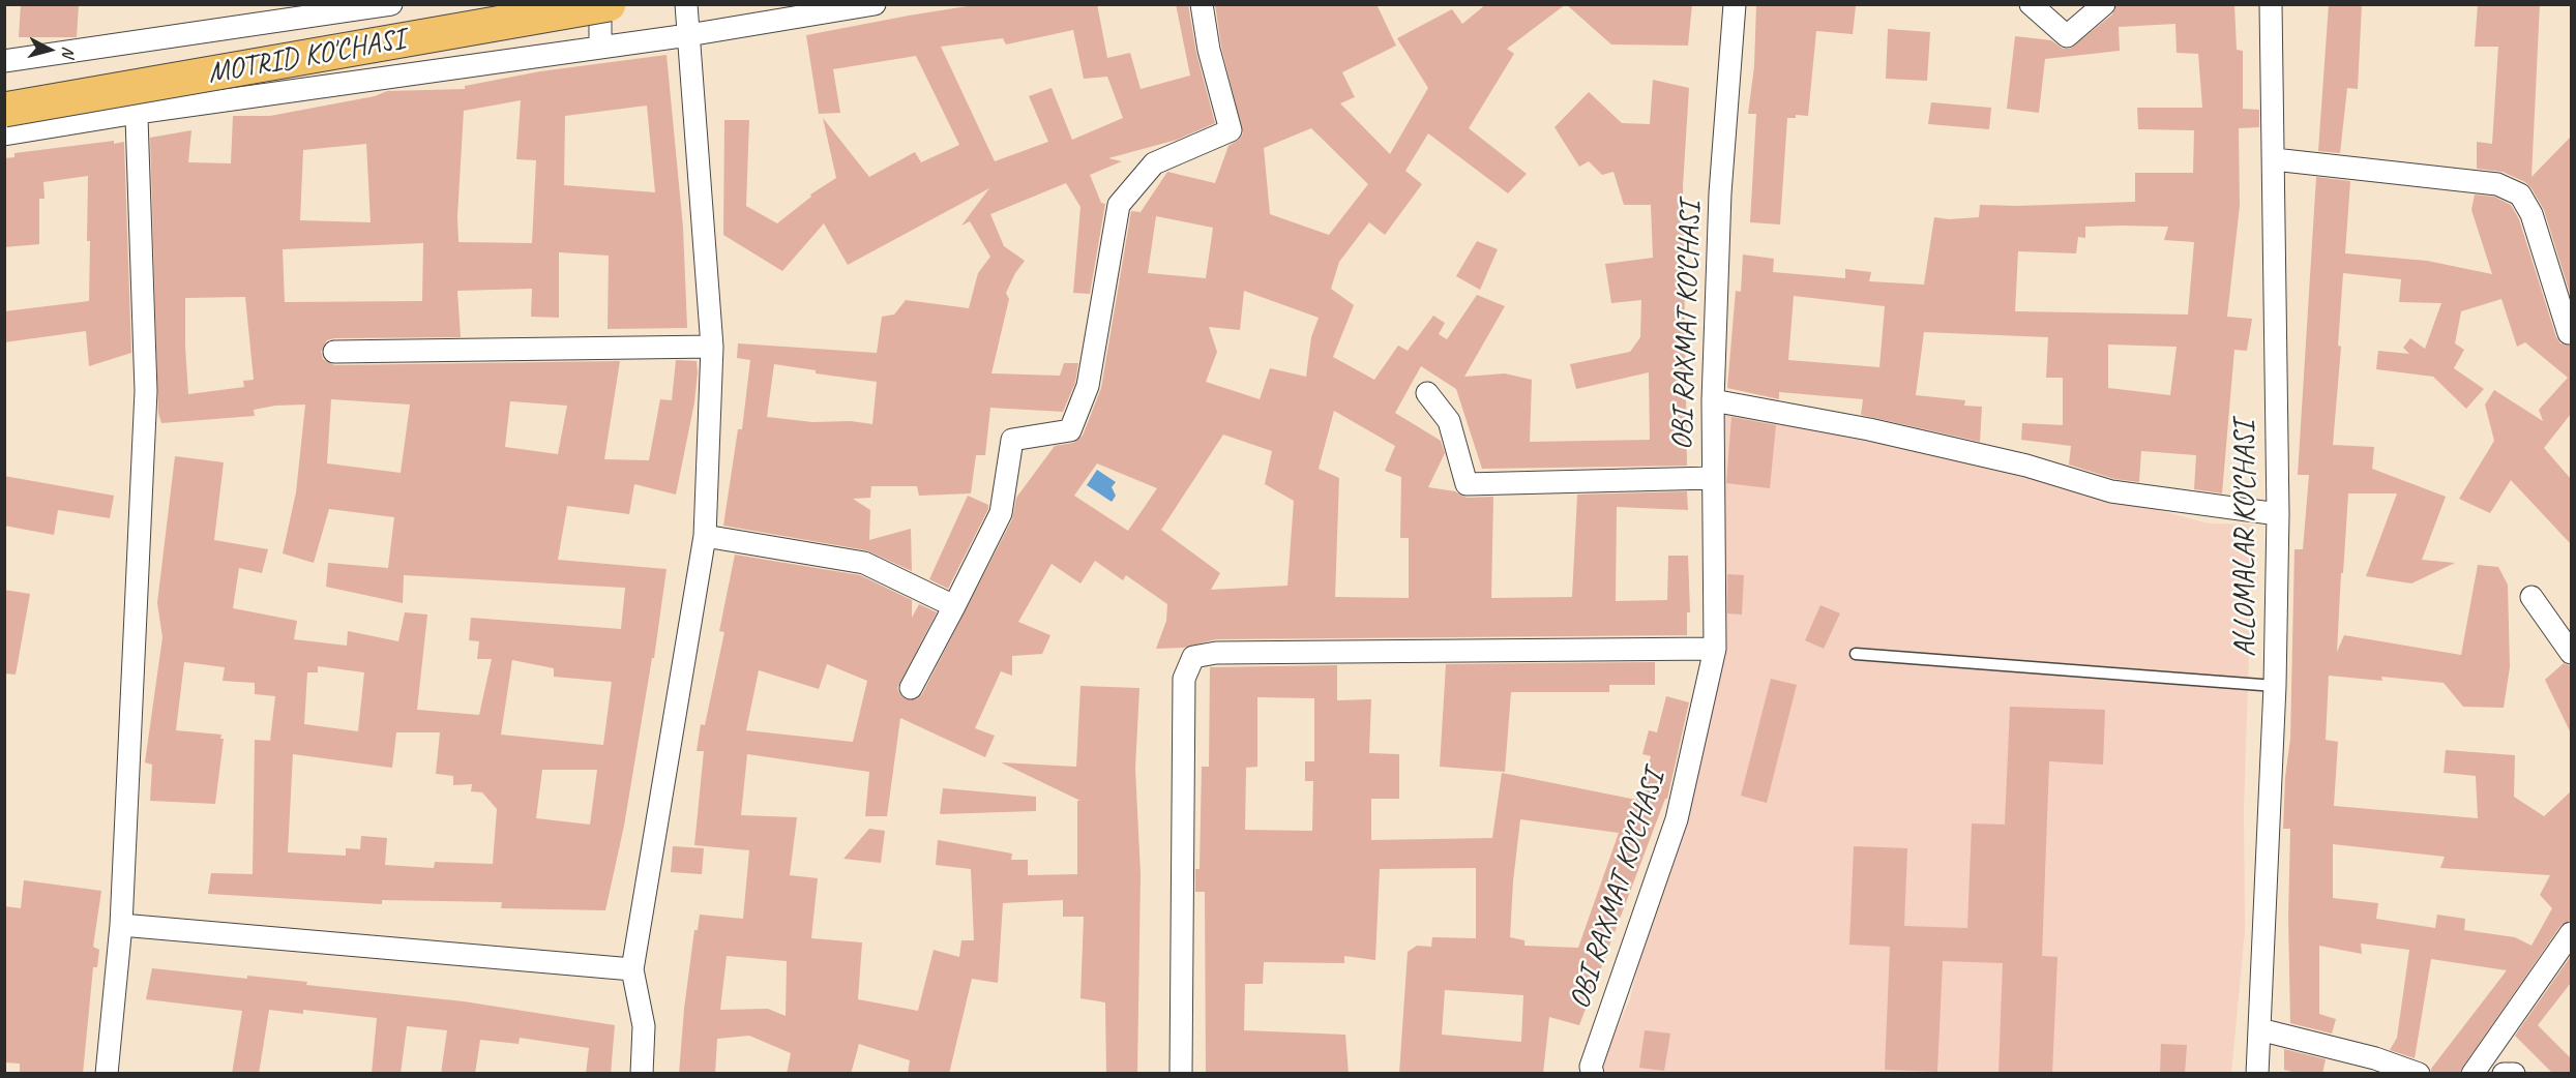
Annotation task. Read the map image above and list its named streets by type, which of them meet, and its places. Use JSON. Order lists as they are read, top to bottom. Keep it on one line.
{"streets":{"main road":["MOTRID KO'CHASI"],"street":["OBI RAXMAT KO'CHASI","ALLOMALAR KO'CHASI"]},"north":"right"}
